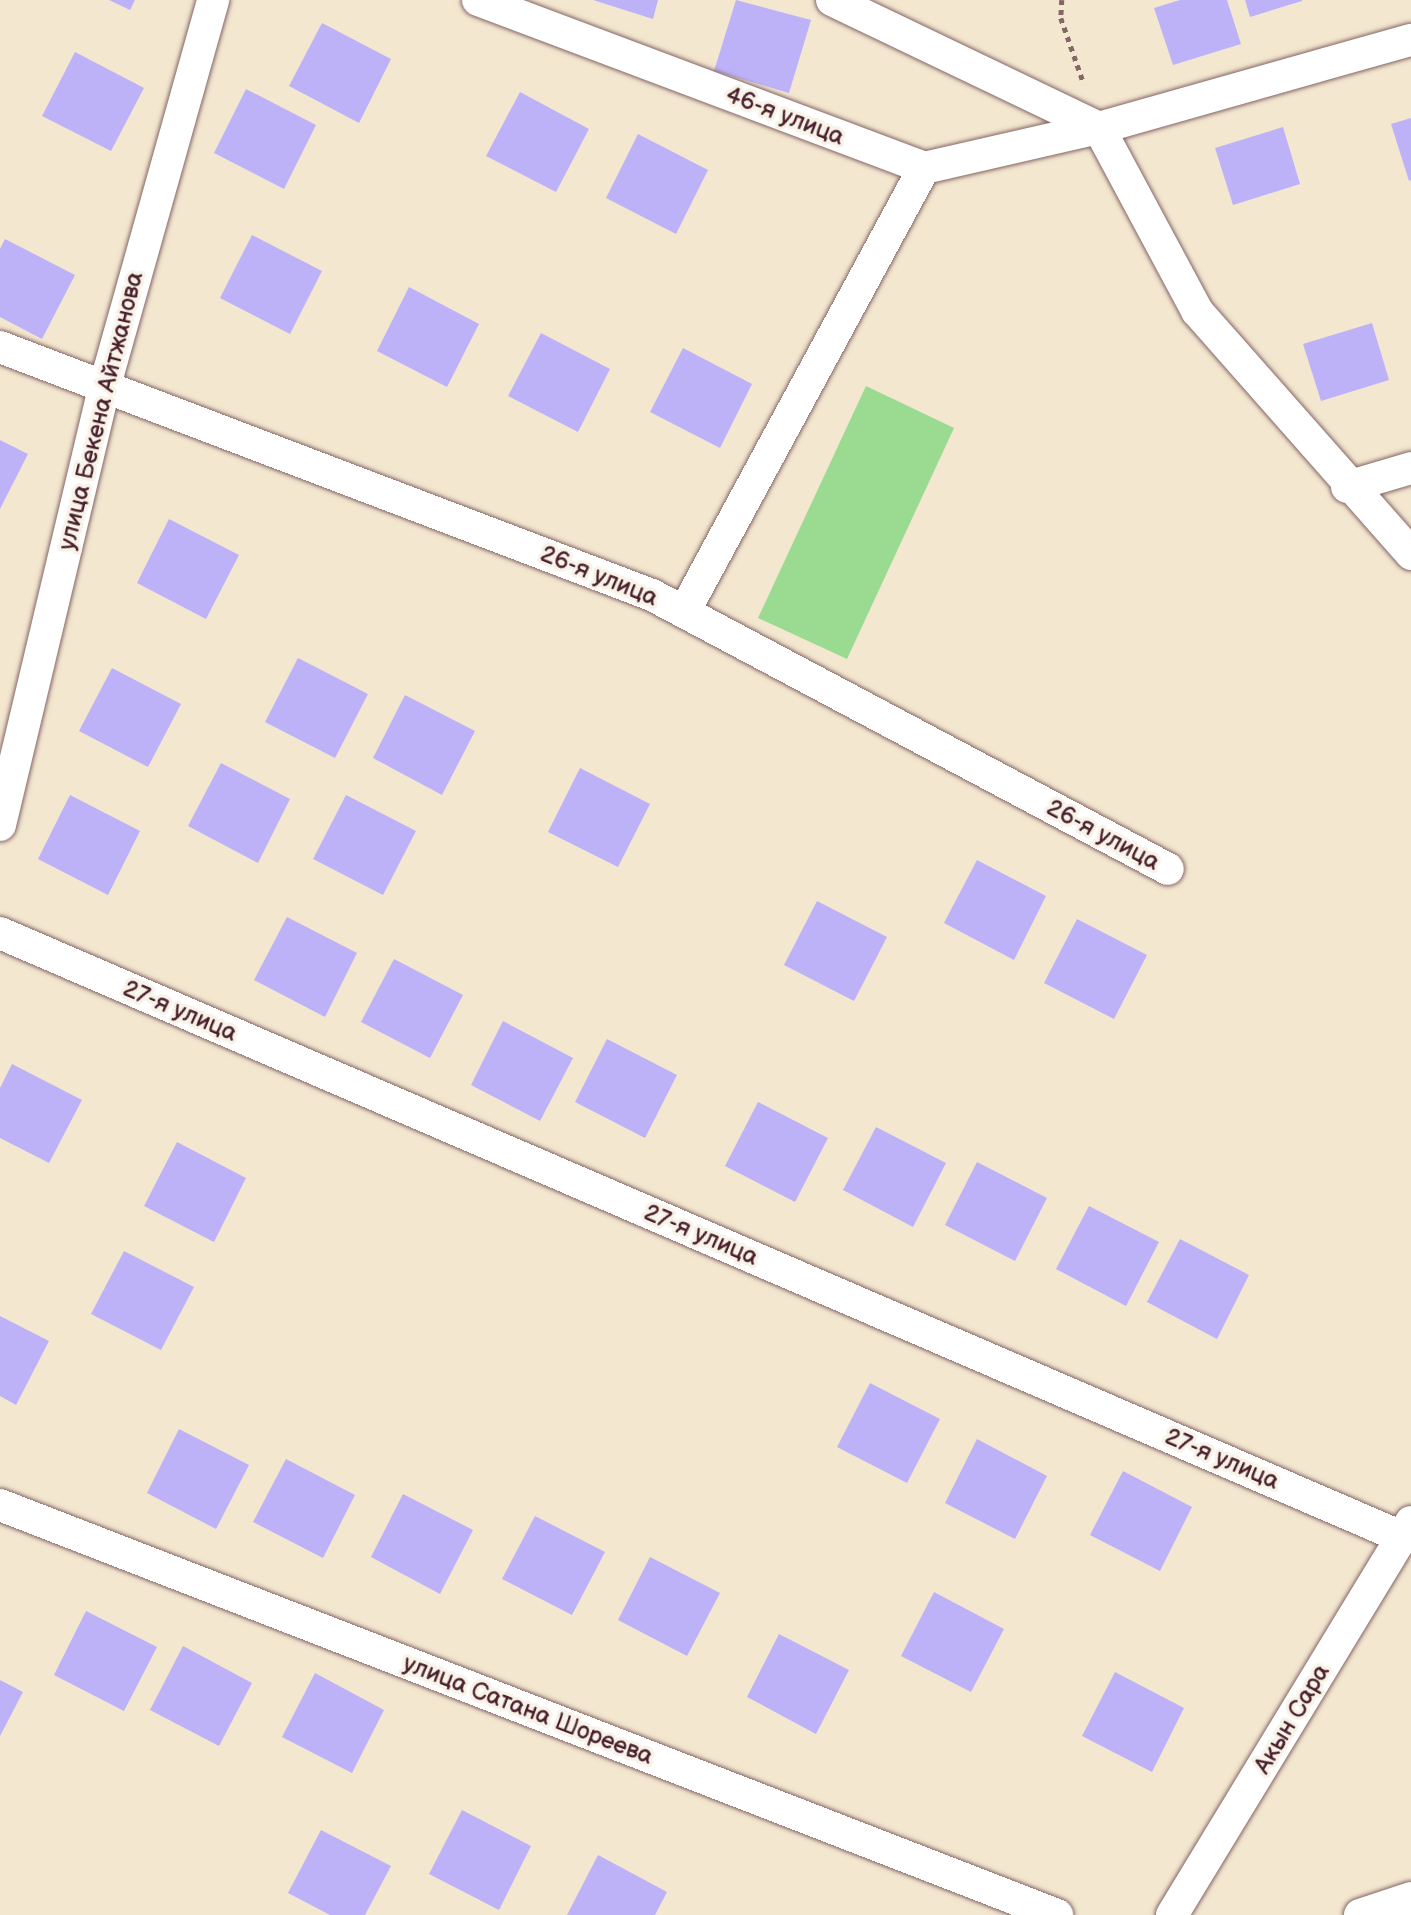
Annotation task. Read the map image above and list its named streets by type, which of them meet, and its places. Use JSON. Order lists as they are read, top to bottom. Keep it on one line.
{"streets":{"street":["46-я улица","улица Бекена Айтжанова","26-я улица","27-я улица","улица Сатана Шореева","Акын Сара"]},"crossings":[["улица Бекена Айтжанова","26-я улица"],["27-я улица","Акын Сара"]]}
